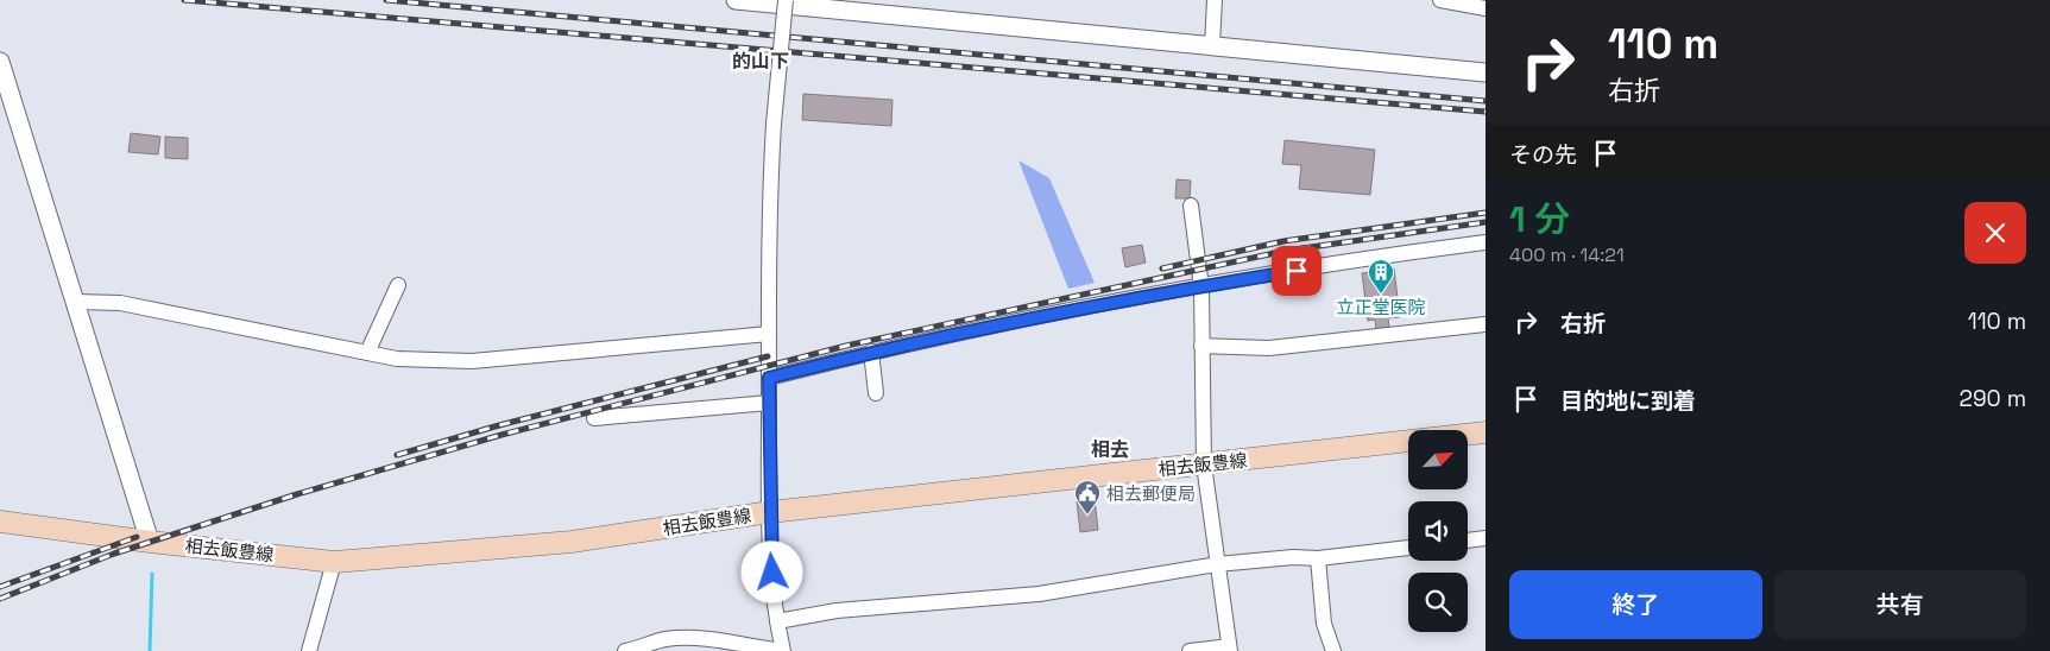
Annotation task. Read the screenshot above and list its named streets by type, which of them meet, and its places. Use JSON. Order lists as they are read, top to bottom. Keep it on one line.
{"streets":{"main road":["相去飯豊線"]},"districts":["的山下","相去"],"places":{"building":["立正堂医院"],"public building":["相去郵便局"]},"north":"top right","page":{"turn":["110 m","右折"],"then":"その先","heading":["1 分","400 m · 14:21"],"list":[{"name":"右折","value":"110 m"},{"name":"目的地に到着","value":"290 m"}],"buttons":["終了","共有"]}}
